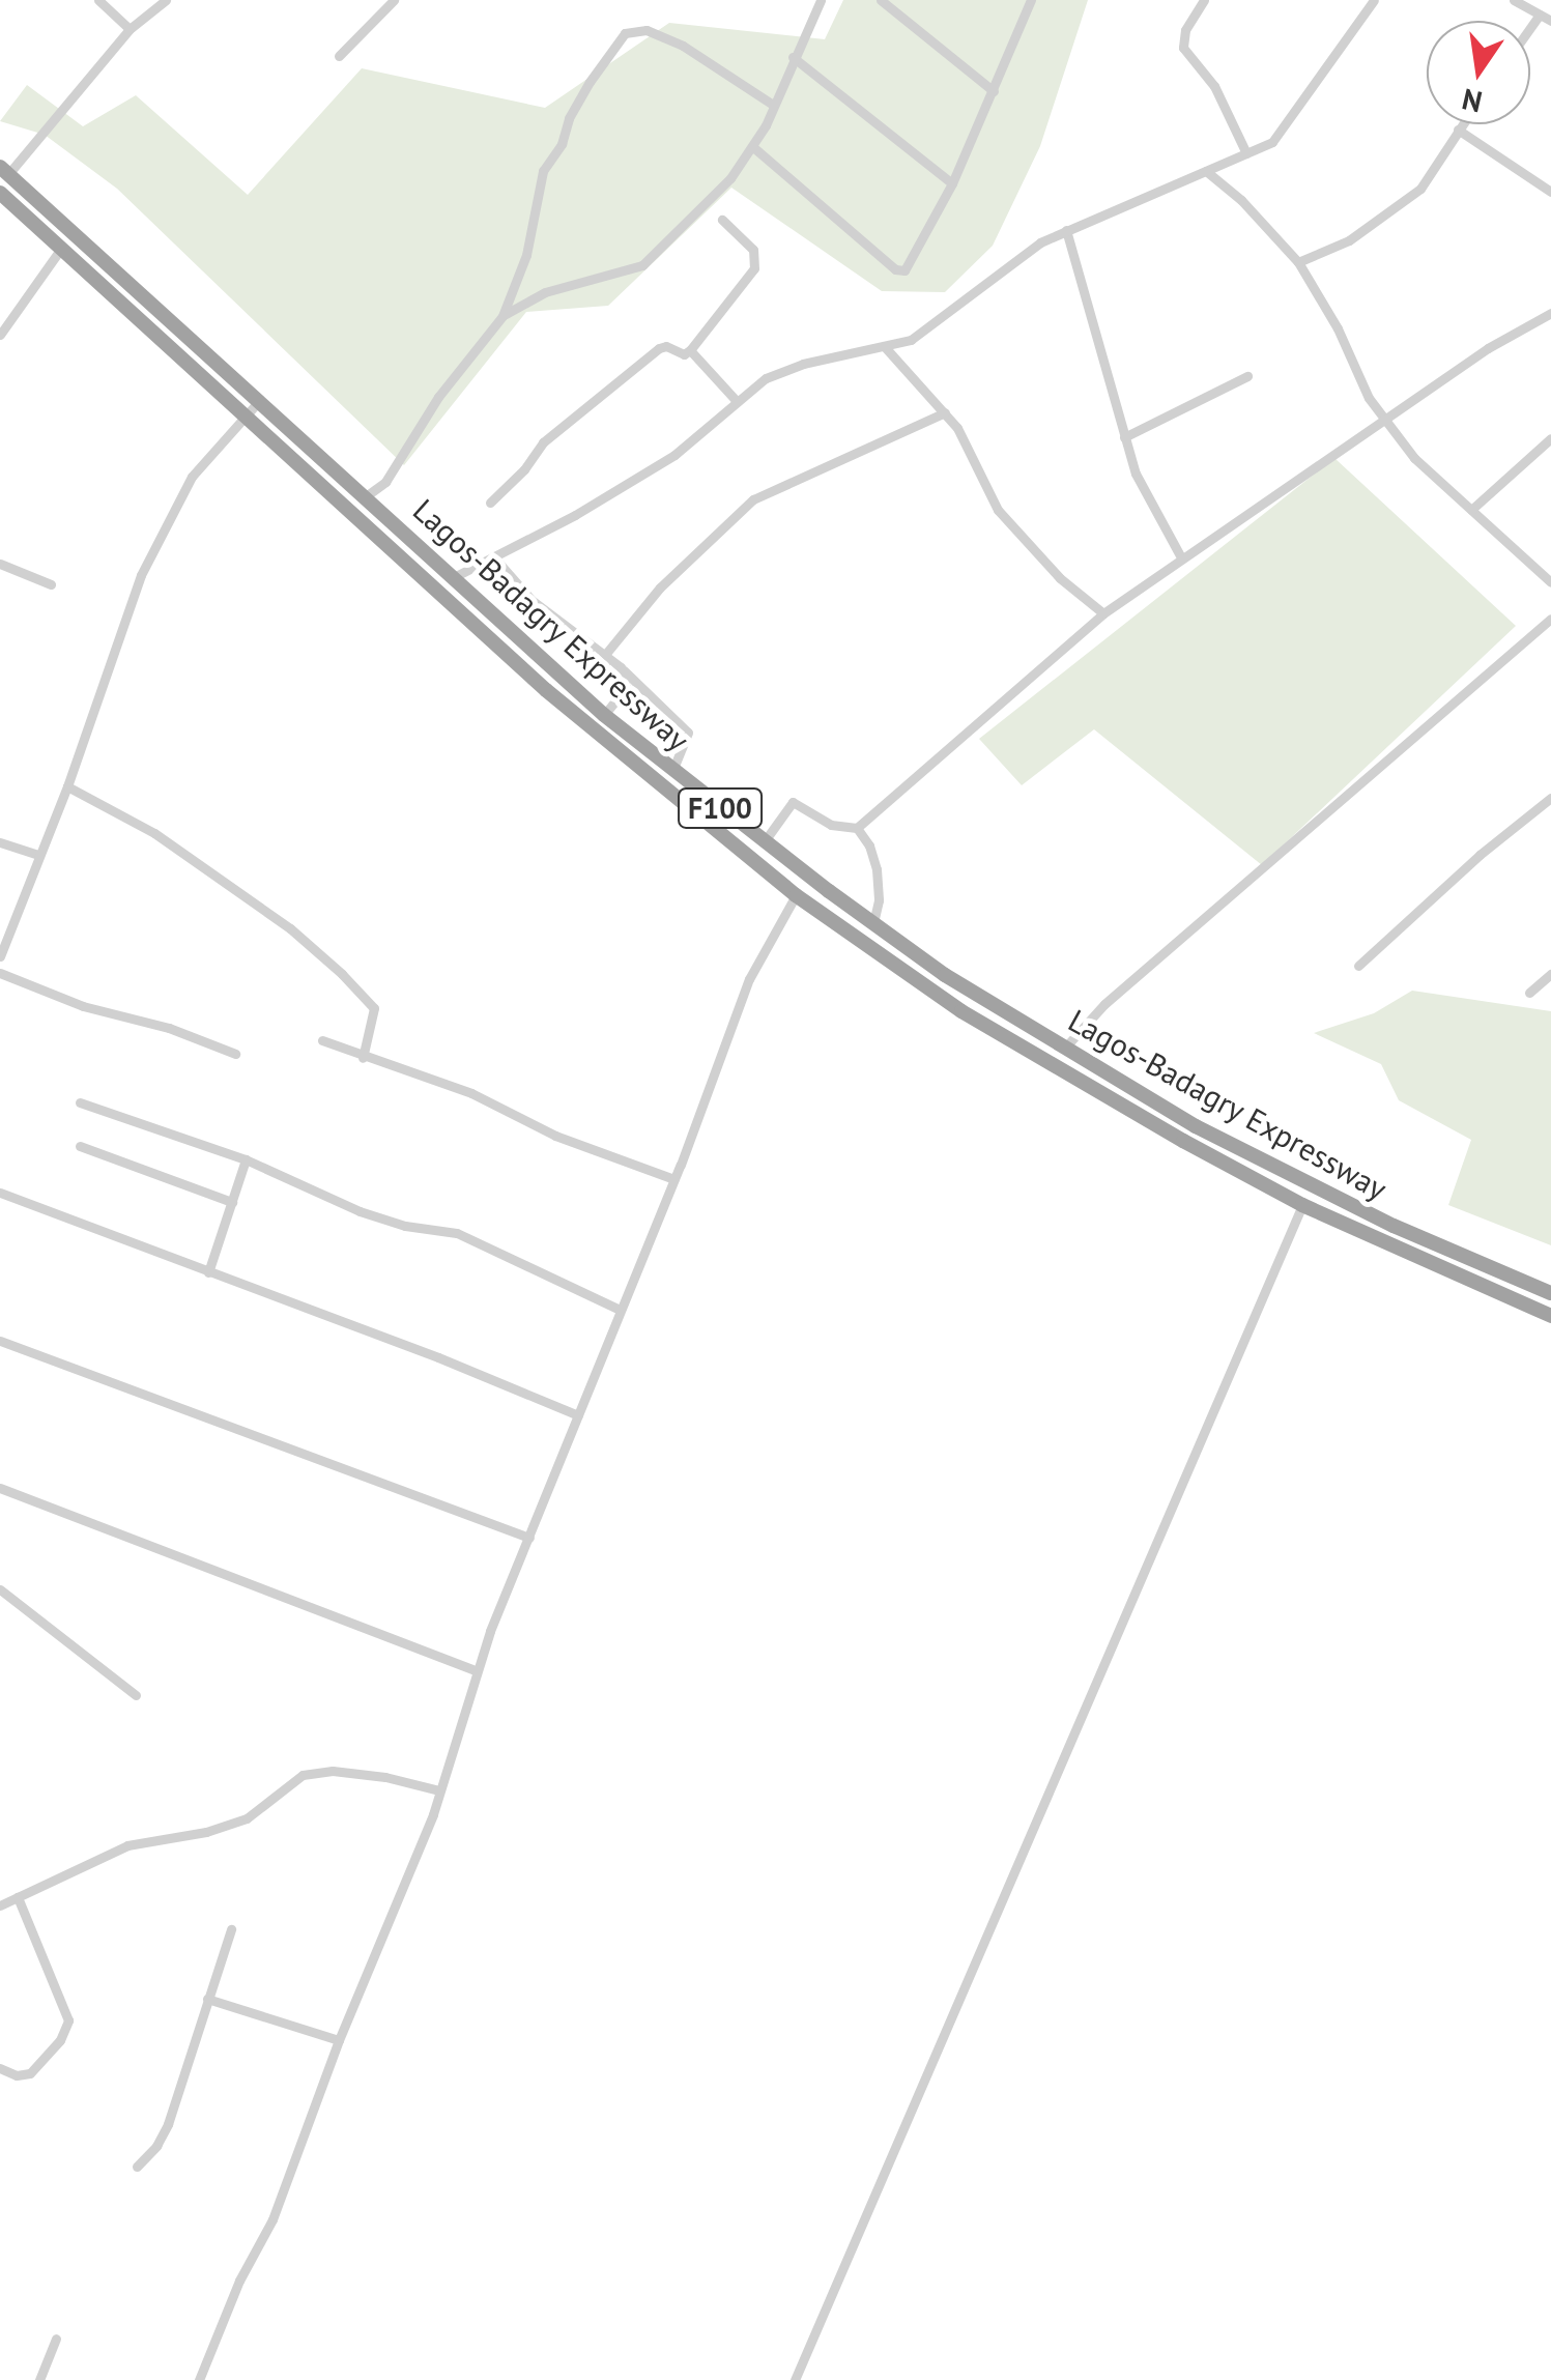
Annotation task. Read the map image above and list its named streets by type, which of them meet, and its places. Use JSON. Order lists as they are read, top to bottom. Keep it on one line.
{"streets":{"highway":["Lagos-Badagry Expressway","F100"]},"north":"bottom"}
